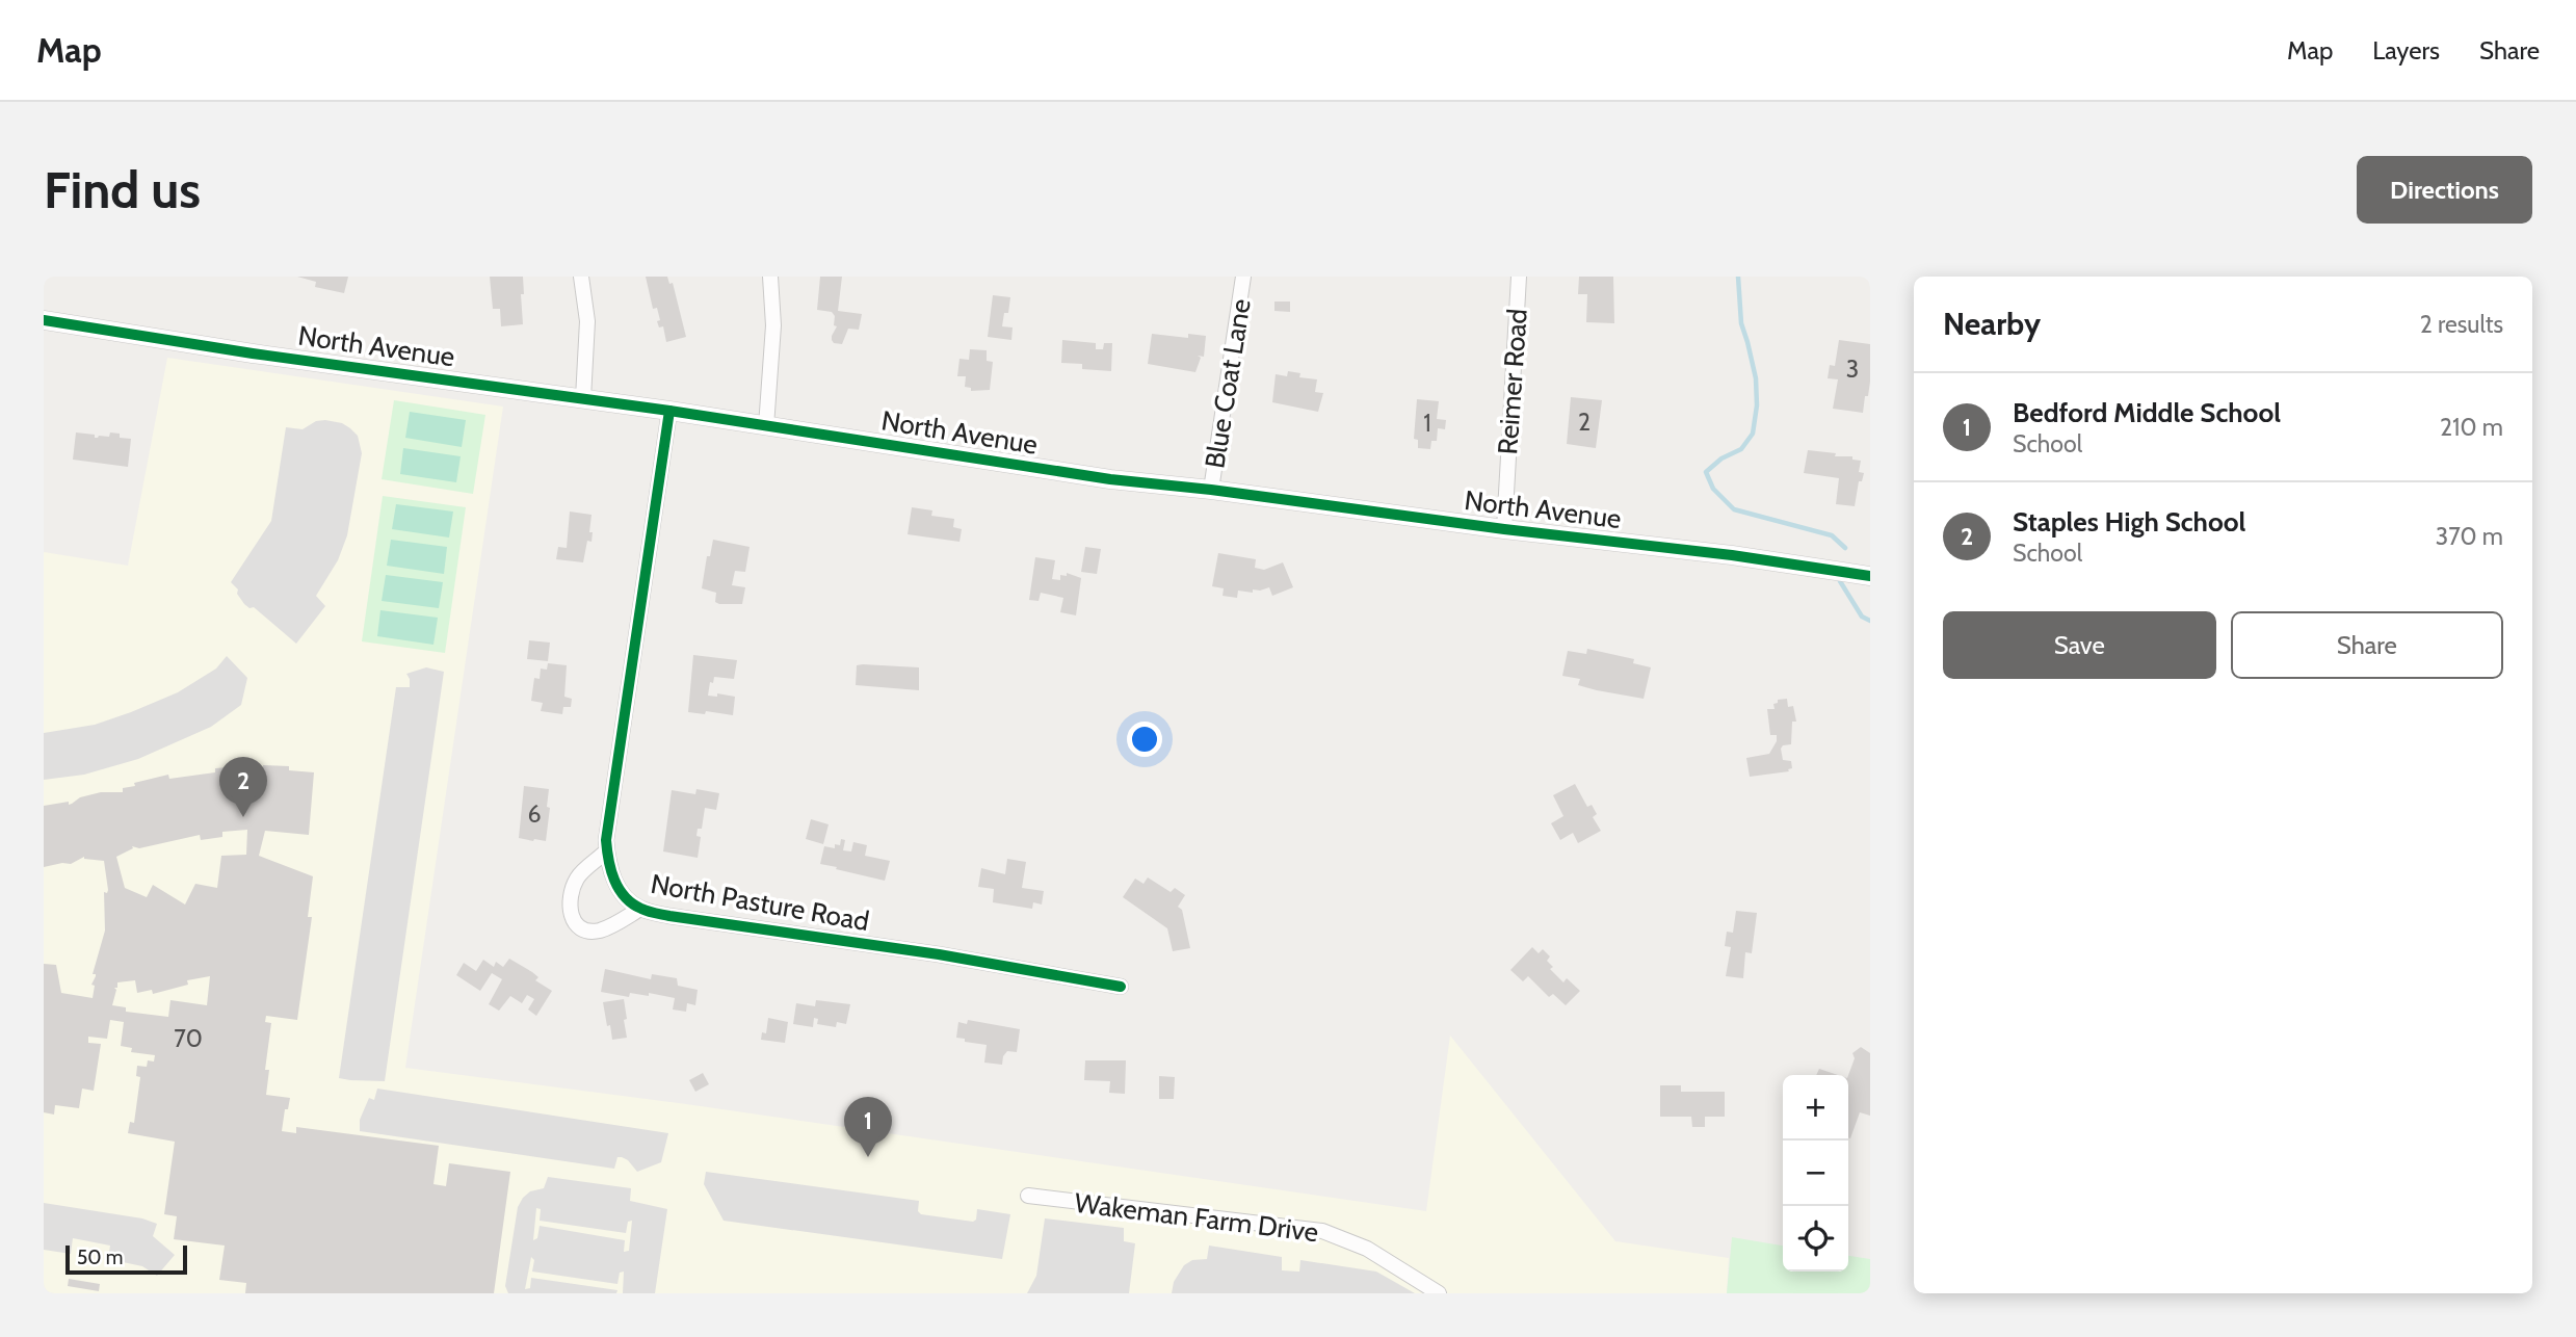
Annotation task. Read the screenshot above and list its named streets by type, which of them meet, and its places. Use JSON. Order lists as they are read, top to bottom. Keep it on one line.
{"streets":{"street":["North Avenue","Reimer Road","Blue Coat Lane","North Pasture Road","Wakeman Farm Drive"]},"crossings":[["North Avenue","Reimer Road"],["North Avenue","Blue Coat Lane"],["North Avenue","North Pasture Road"]],"house_numbers":["3","2","1","6","70"],"scale_bar":"50 m","page":{"header":"Map","nav":["Map","Layers","Share"],"buttons":["Directions",["Save","Share"]],"title":"Find us","heading":["Nearby","2 results"],"list":[{"mark":"1","name":"Bedford Middle School","note":"School","value":"210 m"},{"mark":"2","name":"Staples High School","note":"School","value":"370 m"}],"pins":["2","1"],"map_buttons":["+","−"],"scale":"50 m"}}
